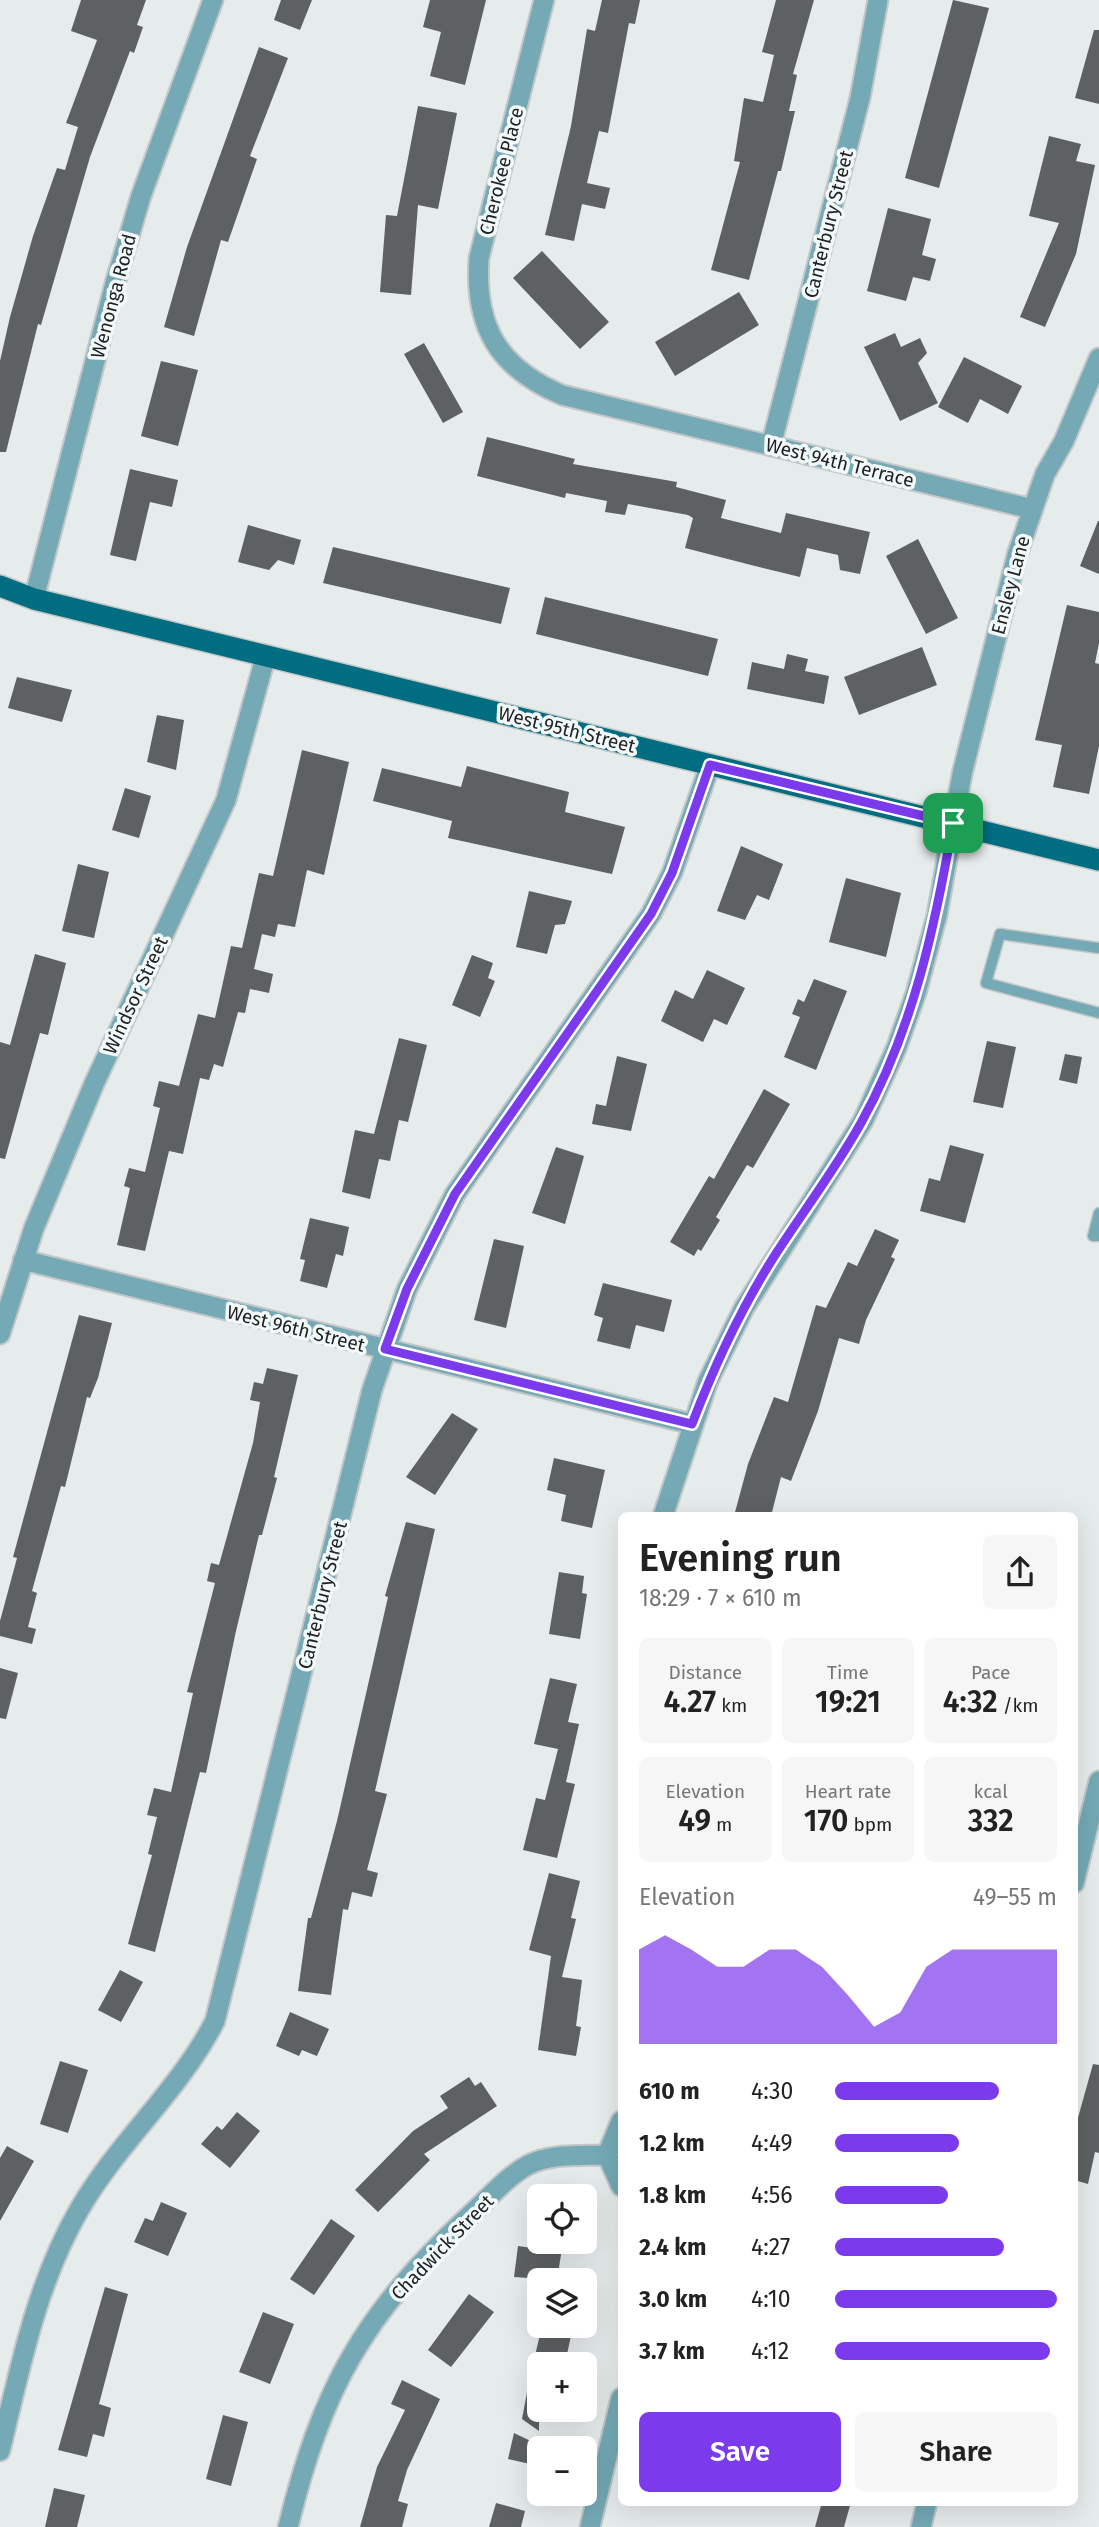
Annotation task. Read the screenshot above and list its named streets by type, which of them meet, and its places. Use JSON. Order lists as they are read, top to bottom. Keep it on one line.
{"streets":{"main road":["West 95th Street"],"street":["Cherokee Place","Canterbury Street","Wenonga Road","West 94th Terrace","Ensley Lane","Windsor Street","West 96th Street","Chadwick Street"]},"crossings":[["Cherokee Place","West 94th Terrace"],["Canterbury Street","West 94th Terrace"],["Canterbury Street","West 95th Street"],["Canterbury Street","West 96th Street"],["Wenonga Road","West 95th Street"],["West 94th Terrace","Ensley Lane"],["Ensley Lane","West 95th Street"],["Ensley Lane","West 96th Street"],["West 95th Street","Windsor Street"],["Windsor Street","West 96th Street"]],"page":{"heading":["Evening run","18:29 · 7 × 610 m"],"stats":[["Distance","4.27 km"],["Time","19:21"],["Pace","4:32 /km"],["Elevation","49 m"],["Heart rate","170 bpm"],["kcal","332"]],"chart":["Elevation","49–55 m"],"list":[{"name":"610 m","note":"4:30"},{"name":"1.2 km","note":"4:49"},{"name":"1.8 km","note":"4:56"},{"name":"2.4 km","note":"4:27"},{"name":"3.0 km","note":"4:10"},{"name":"3.7 km","note":"4:12"}],"map_buttons":["+","−"],"buttons":["Save","Share"]}}
